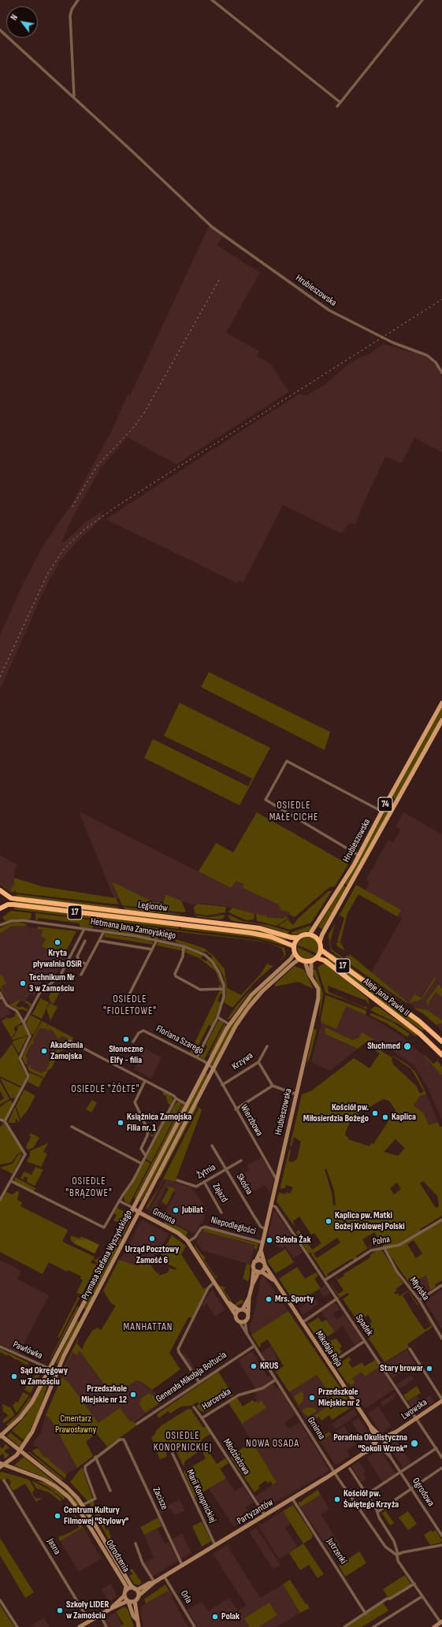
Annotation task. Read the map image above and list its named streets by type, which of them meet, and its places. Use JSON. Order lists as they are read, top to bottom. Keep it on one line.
{"streets":{"highway":["Legionów","17","Aleje Jana Pawła II"],"main road":["Hrubieszowska","74","Gminna","Prymasa Stefana Wyszyńskiego","Mikołaja Reja","Lwowska","Partyzantów","Odrodzenia"],"street":["Hetmana Jana Zamoyskiego","Floriana Szarego","Krzywa","Wierzbowa","Żytnia","Skośna","Zajazd","Niepodległości","Polna","Młyńska","Spadek","Pawłówka","Generała Mikołaja Bołtucia","Harcerska","Młodzieżowa","Ogrodowa","Marii Konopnickiej","Zacisze","Jasna","Jutrzenki","Orla"]},"crossings":[["Hrubieszowska","Legionów"],["Hrubieszowska","17"],["Hrubieszowska","Aleje Jana Pawła II"],["Hrubieszowska","Wierzbowa"],["Hrubieszowska","Skośna"],["Hrubieszowska","Niepodległości"],["Hrubieszowska","Prymasa Stefana Wyszyńskiego"],["Hrubieszowska","Spadek"],["Hrubieszowska","Mikołaja Reja"],["Legionów","17"],["Legionów","Aleje Jana Pawła II"],["Legionów","Prymasa Stefana Wyszyńskiego"],["17","Aleje Jana Pawła II"],["17","Prymasa Stefana Wyszyńskiego"],["Hetmana Jana Zamoyskiego","Floriana Szarego"],["Aleje Jana Pawła II","Prymasa Stefana Wyszyńskiego"],["Floriana Szarego","Prymasa Stefana Wyszyńskiego"],["Krzywa","Wierzbowa"],["Wierzbowa","Prymasa Stefana Wyszyńskiego"],["Żytnia","Skośna"],["Żytnia","Zajazd"],["Gminna","Niepodległości"],["Gminna","Prymasa Stefana Wyszyńskiego"],["Gminna","Generała Mikołaja Bołtucia"],["Gminna","Harcerska"],["Gminna","Partyzantów"],["Polna","Młyńska"],["Polna","Spadek"],["Prymasa Stefana Wyszyńskiego","Pawłówka"],["Prymasa Stefana Wyszyńskiego","Odrodzenia"],["Spadek","Lwowska"],["Mikołaja Reja","Lwowska"],["Mikołaja Reja","Ogrodowa"],["Mikołaja Reja","Partyzantów"],["Harcerska","Młodzieżowa"],["Lwowska","Ogrodowa"],["Lwowska","Partyzantów"],["Młodzieżowa","Partyzantów"],["Ogrodowa","Partyzantów"],["Marii Konopnickiej","Partyzantów"],["Zacisze","Partyzantów"],["Partyzantów","Jutrzenki"],["Partyzantów","Odrodzenia"],["Partyzantów","Orla"]],"districts":["OSIEDLE MAŁE CICHE","OSIEDLE \"FIOLETOWE\"","OSIEDLE \"ŻÓŁTE\"","OSIEDLE \"BRĄZOWE\"","MANHATTAN","OSIEDLE KONOPNICKIEJ","NOWA OSADA"],"parks":["Cmentarz Prawosławny"],"places":["Kryta pływalnia OSiR","Technikum Nr 3 w Zamościu","Słoneczne Elfy - filia","Słuchmed","Akademia Zamojska","Kościół pw. Miłosierdzia Bożego","Kaplica","Książnica Zamojska Filia nr. 1","Jubilat","Kaplica pw. Matki Bożej Królowej Polski","Urząd Pocztowy Zamość 6","Szkoła Żak","Mrs. Sporty","KRUS","Stary browar","Sąd Okręgowy w Zamościu","Przedszkole Miejskie nr 12","Przedszkole Miejskie nr 2","Poradnia Okulistyczna \"Sokoli Wzrok\"","Kościół pw. Świętego Krzyża","Centrum Kultury Filmowej \"Stylowy\"","Szkoły LIDER w Zamościu","Polak"],"north":"top left"}
